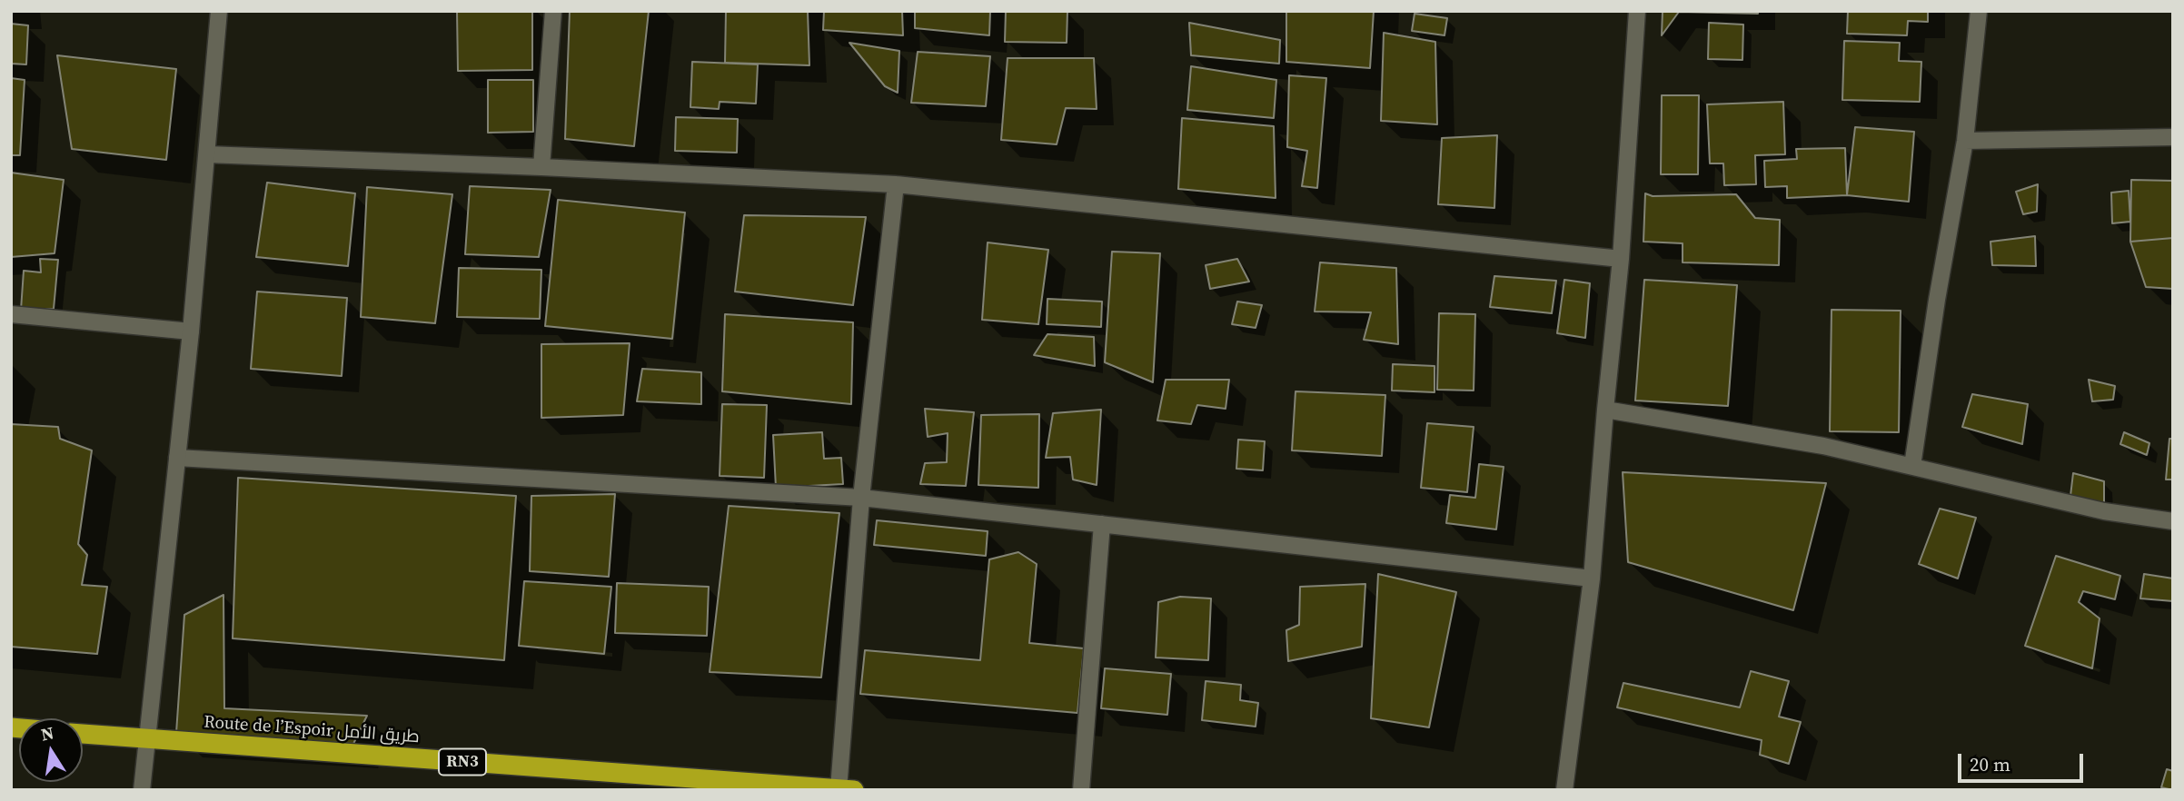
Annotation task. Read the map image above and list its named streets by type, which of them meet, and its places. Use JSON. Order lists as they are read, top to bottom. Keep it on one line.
{"streets":{"highway":["Route de l’Espoir طريق الأمل","RN3"]},"scale_bar":"20 m","north":"top"}
